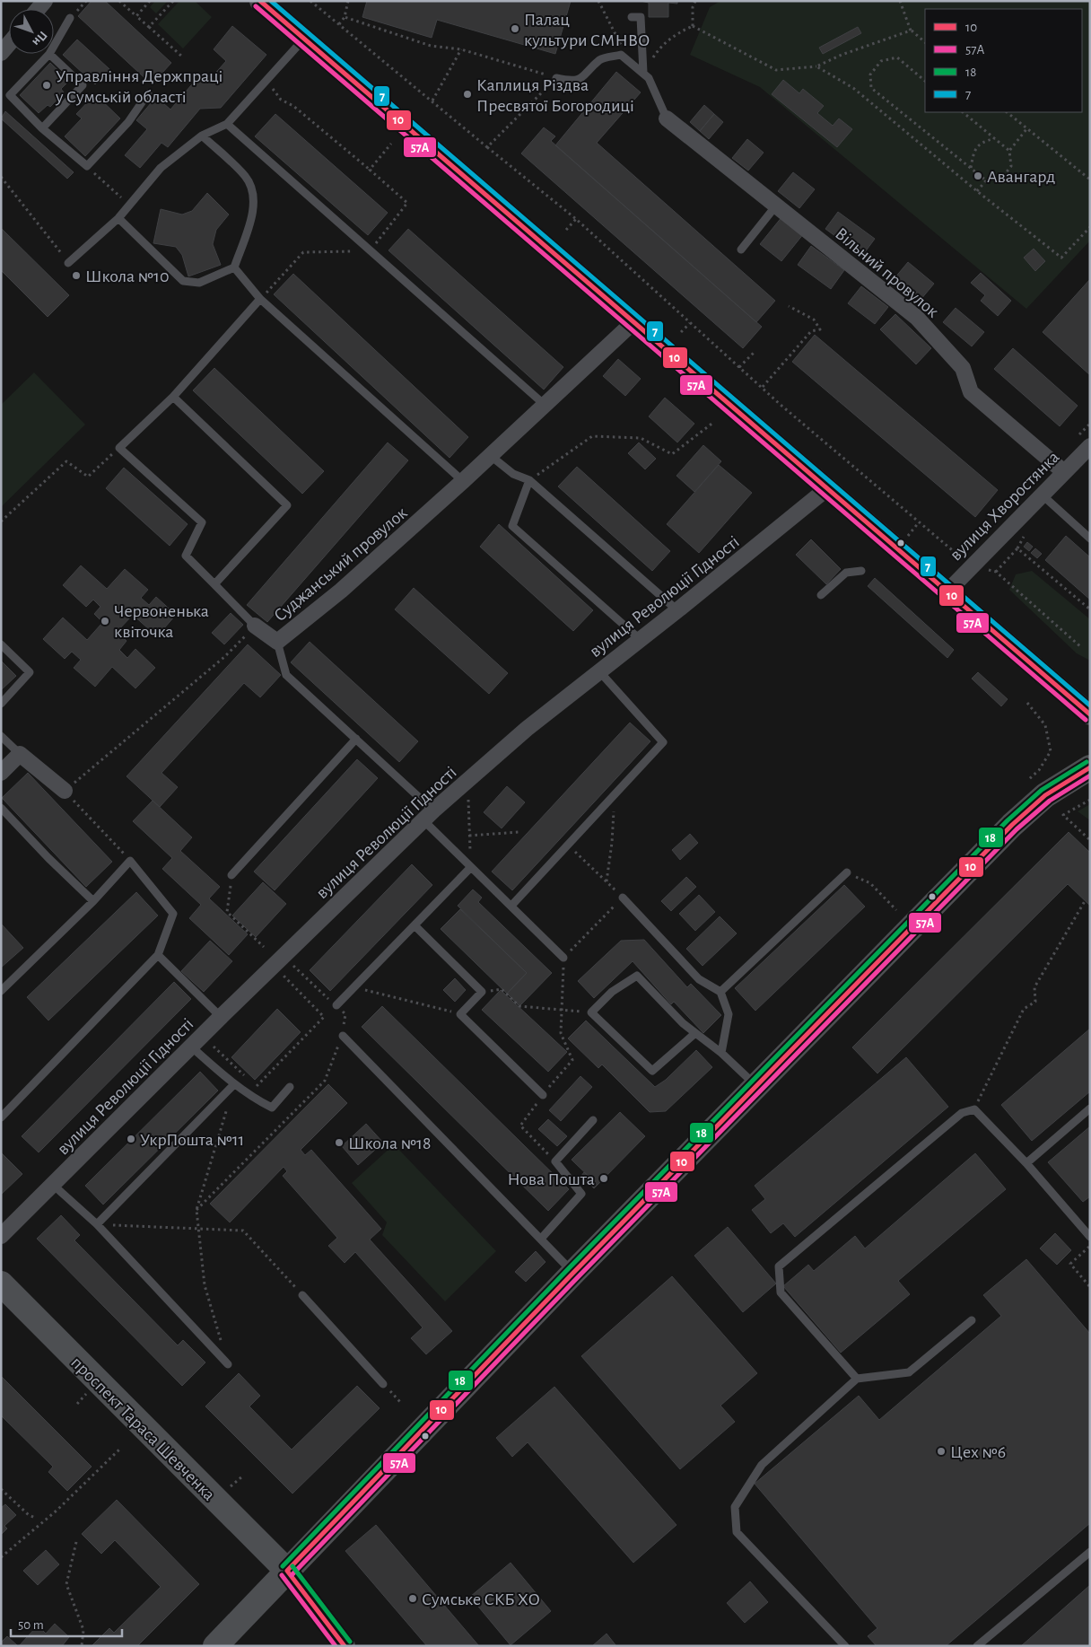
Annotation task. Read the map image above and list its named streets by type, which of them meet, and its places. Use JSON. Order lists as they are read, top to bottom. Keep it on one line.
{"streets":{"main road":["проспект Тараса Шевченка"],"street":["Вільний провулок","вулиця Хворостянка","Суджанський провулок","вулиця Революції Гідності"]},"crossings":[["Вільний провулок","вулиця Хворостянка"]],"places":["Палац культури СМНВО","Управління Держпраці у Сумській області","Каплиця Різдва Пресвятої Богородиці","Авангард","Школа №10","Червоненька квіточка","УкрПошта №11","Школа №18","Нова Пошта","Цех №6","Сумське СКБ ХО"],"lines":["transit line 10","transit line 7","transit line 57А","transit line 18"],"legend":["10","57А","18","7"],"scale_bar":"50 m","north":"bottom right"}
